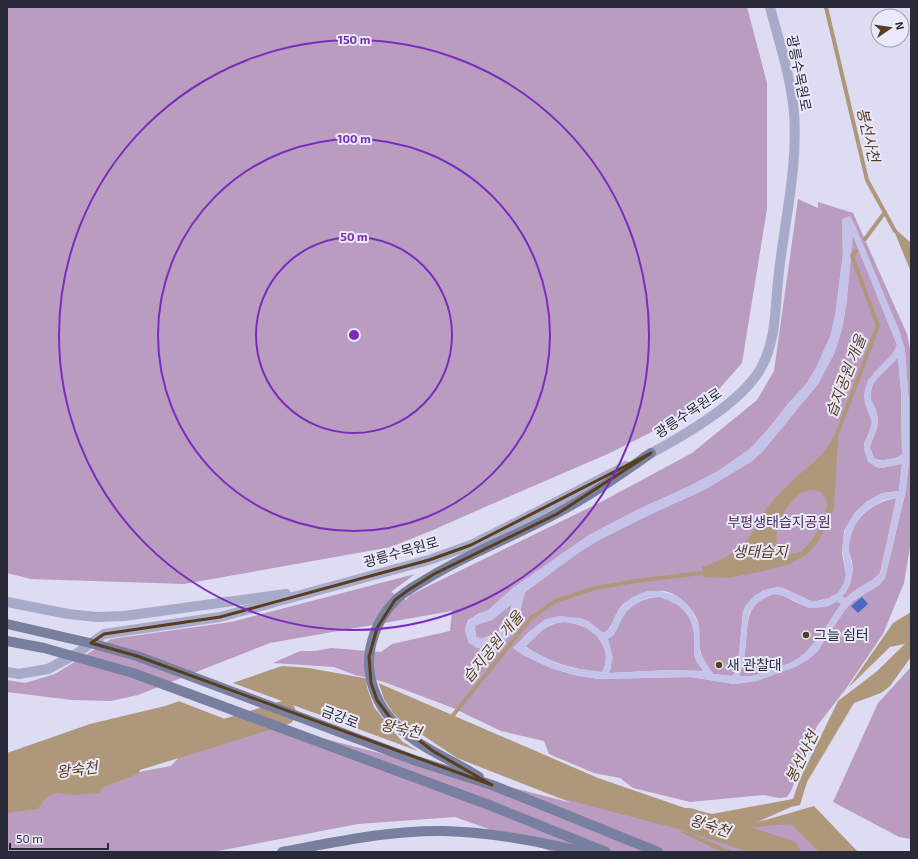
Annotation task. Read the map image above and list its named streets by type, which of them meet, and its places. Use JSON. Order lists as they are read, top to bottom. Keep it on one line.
{"streets":{"main road":["금강로"],"street":["광릉수목원로"]},"water":["봉선사천","습지공원 개울","생태습지","왕숙천"],"parks":["부평생태습지공원"],"places":["그늘 쉼터","새 관찰대"],"scale_bar":"50 m","north":"right","rings":["150 m","100 m","50 m"]}
